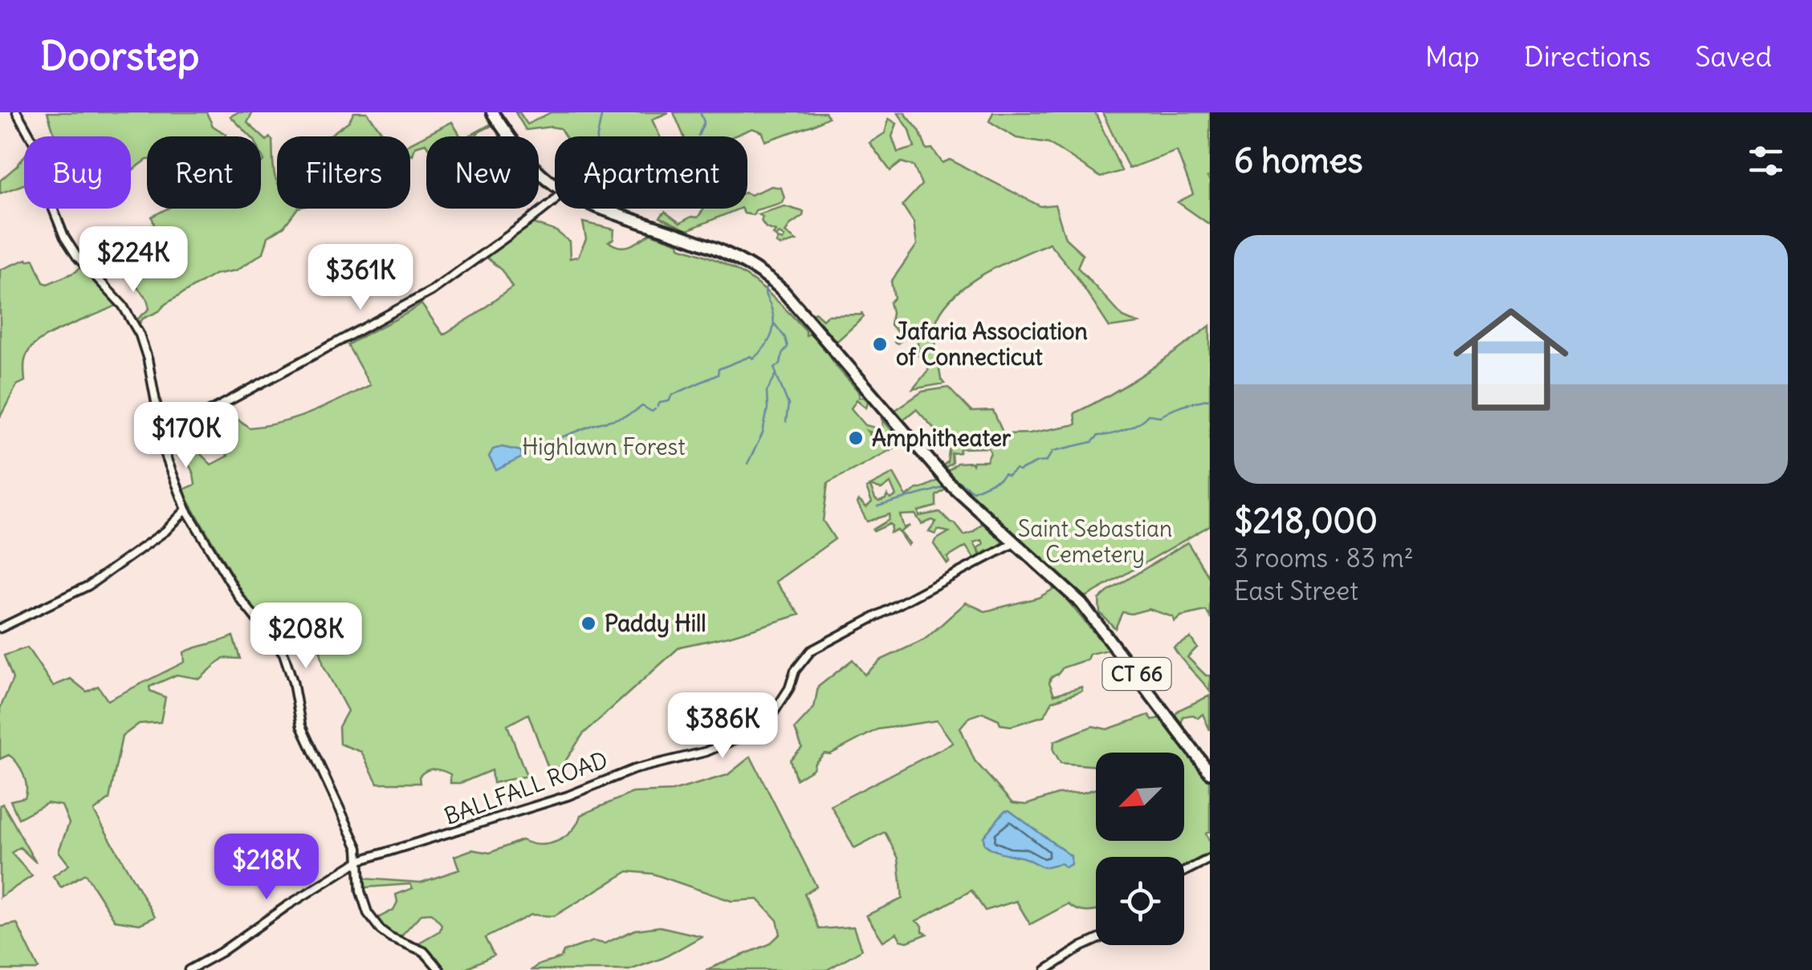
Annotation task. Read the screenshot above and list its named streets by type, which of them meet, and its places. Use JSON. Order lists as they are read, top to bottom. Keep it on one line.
{"streets":{"highway":["CT 66"],"main road":["BALLFALL ROAD"]},"crossings":[["CT 66","BALLFALL ROAD"]],"parks":["Highlawn Forest","Saint Sebastian Cemetery"],"places":["Jafaria Association of Connecticut","Amphitheater","Paddy Hill"],"north":"bottom left","page":{"header":"Doorstep","nav":["Map","Directions","Saved"],"heading":"6 homes","chip":["Buy","Rent","Filters","New","Apartment"],"list":[{"name":"$218,000","note":"3 rooms · 83 m² · East Street"}],"price":["$224K","$361K","$170K","$208K","$386K","$218K"]}}
